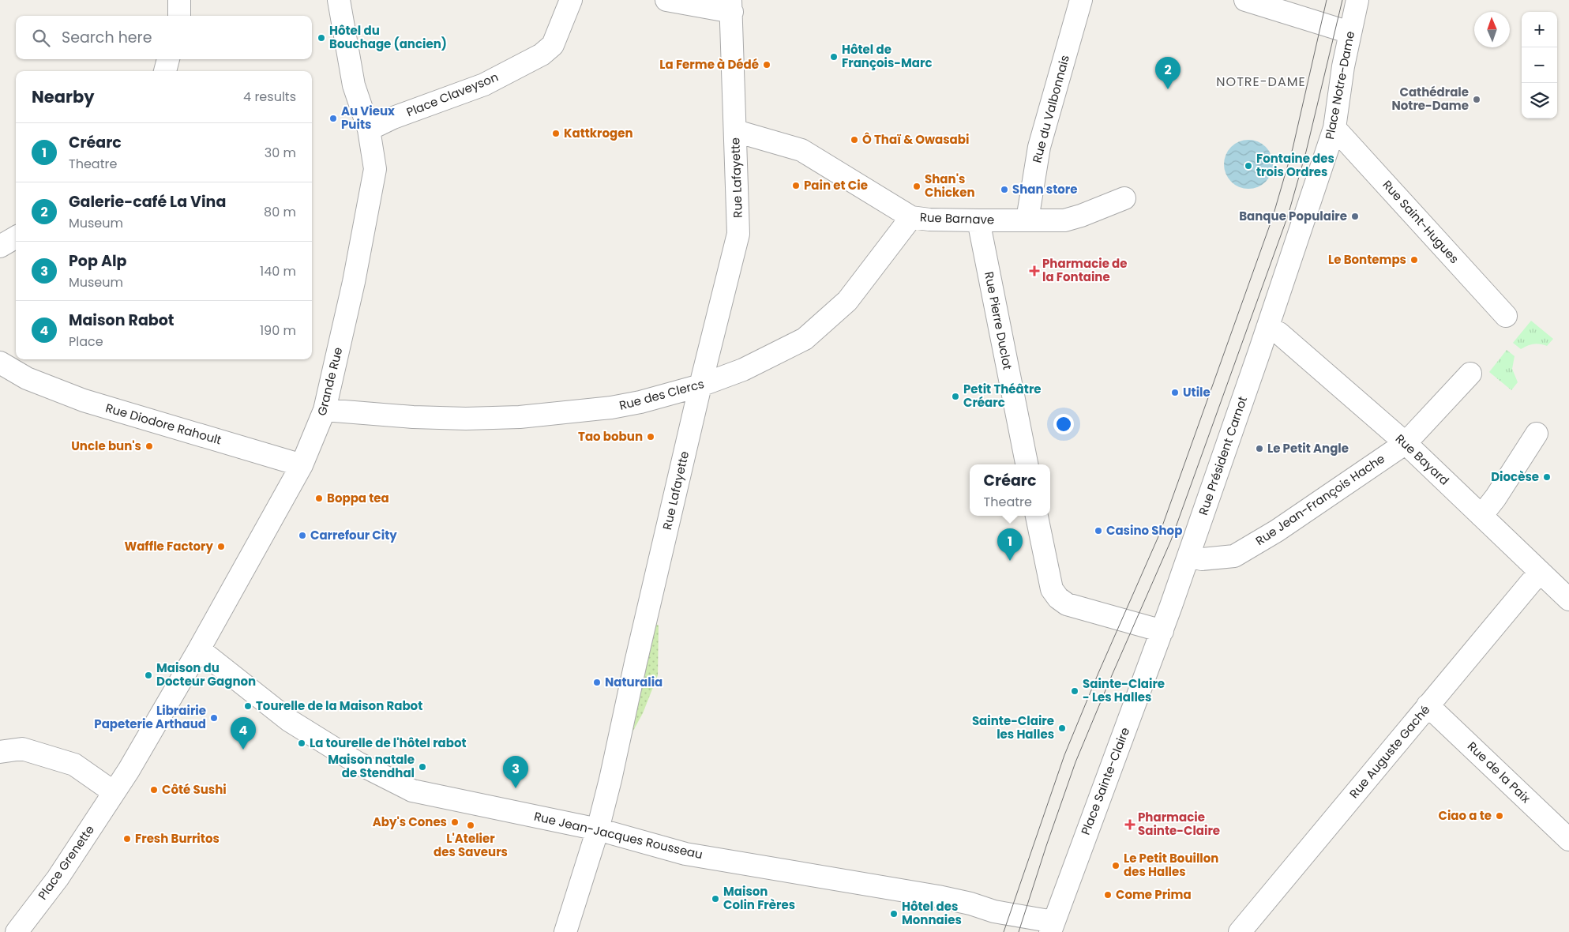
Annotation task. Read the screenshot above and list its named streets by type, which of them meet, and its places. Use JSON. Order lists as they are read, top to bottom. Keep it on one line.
{"streets":{"street":["Place Notre-Dame","Place Claveyson","Rue du Valbonnais","Rue Lafayette","Rue Barnave","Rue Saint-Hugues","Rue Pierre Duclot","Grande Rue","Rue des Clercs","Rue Diodore Rahoult","Rue Président Carnot","Rue Bayard","Rue Jean-François Hache","Rue Auguste Gaché","Rue de la Paix","Place Sainte-Claire","Rue Jean-Jacques Rousseau","Place Grenette"]},"crossings":[["Place Notre-Dame","Rue Saint-Hugues"],["Place Notre-Dame","Rue Président Carnot"],["Place Claveyson","Grande Rue"],["Rue du Valbonnais","Rue Barnave"],["Rue Lafayette","Rue Barnave"],["Rue Lafayette","Rue des Clercs"],["Rue Lafayette","Rue Jean-Jacques Rousseau"],["Rue Barnave","Rue Pierre Duclot"],["Rue Barnave","Rue des Clercs"],["Grande Rue","Rue des Clercs"],["Grande Rue","Rue Diodore Rahoult"],["Grande Rue","Rue Jean-Jacques Rousseau"],["Grande Rue","Place Grenette"],["Rue Président Carnot","Rue Bayard"],["Rue Président Carnot","Rue Jean-François Hache"],["Rue Président Carnot","Place Sainte-Claire"],["Rue Bayard","Rue Jean-François Hache"],["Rue Bayard","Rue Auguste Gaché"],["Rue Auguste Gaché","Rue de la Paix"],["Place Sainte-Claire","Rue Jean-Jacques Rousseau"]],"districts":["NOTRE-DAME"],"places":{"other":["Hôtel du Bouchage (ancien)","Hôtel de François-Marc","La Ferme à Dédé","Cathédrale Notre-Dame","Au Vieux Puits","Kattkrogen","Ô Thaï & Owasabi","Fontaine des trois Ordres","Pain et Cie","Shan's Chicken","Shan store","Banque Populaire","Le Bontemps","Utile","Petit Théâtre Créarc","Tao bobun","Uncle bun's","Le Petit Angle","Diocèse","Boppa tea","Casino Shop","Carrefour City","Waffle Factory","Maison du Docteur Gagnon","Naturalia","Sainte-Claire - Les Halles","Tourelle de la Maison Rabot","Librairie Papeterie Arthaud","Sainte-Claire les Halles","La tourelle de l'hôtel rabot","Maison natale de Stendhal","Côté Sushi","Ciao a te","Aby's Cones","L'Atelier des Saveurs","Fresh Burritos","Le Petit Bouillon des Halles","Come Prima","Maison Colin Frères","Hôtel des Monnaies"],"health":["Pharmacie de la Fontaine","Pharmacie Sainte-Claire"]},"north":"top","page":{"map_buttons":["+","−"],"search":"Search here","pins":["2","1","4","3"],"heading":["Nearby","4 results"],"list":[{"mark":"1","name":"Créarc","note":"Theatre","value":"30 m"},{"mark":"2","name":"Galerie-café La Vina","note":"Museum","value":"80 m"},{"mark":"3","name":"Pop Alp","note":"Museum","value":"140 m"},{"mark":"4","name":"Maison Rabot","note":"Place","value":"190 m"}],"popup":["Créarc","Theatre"]}}
